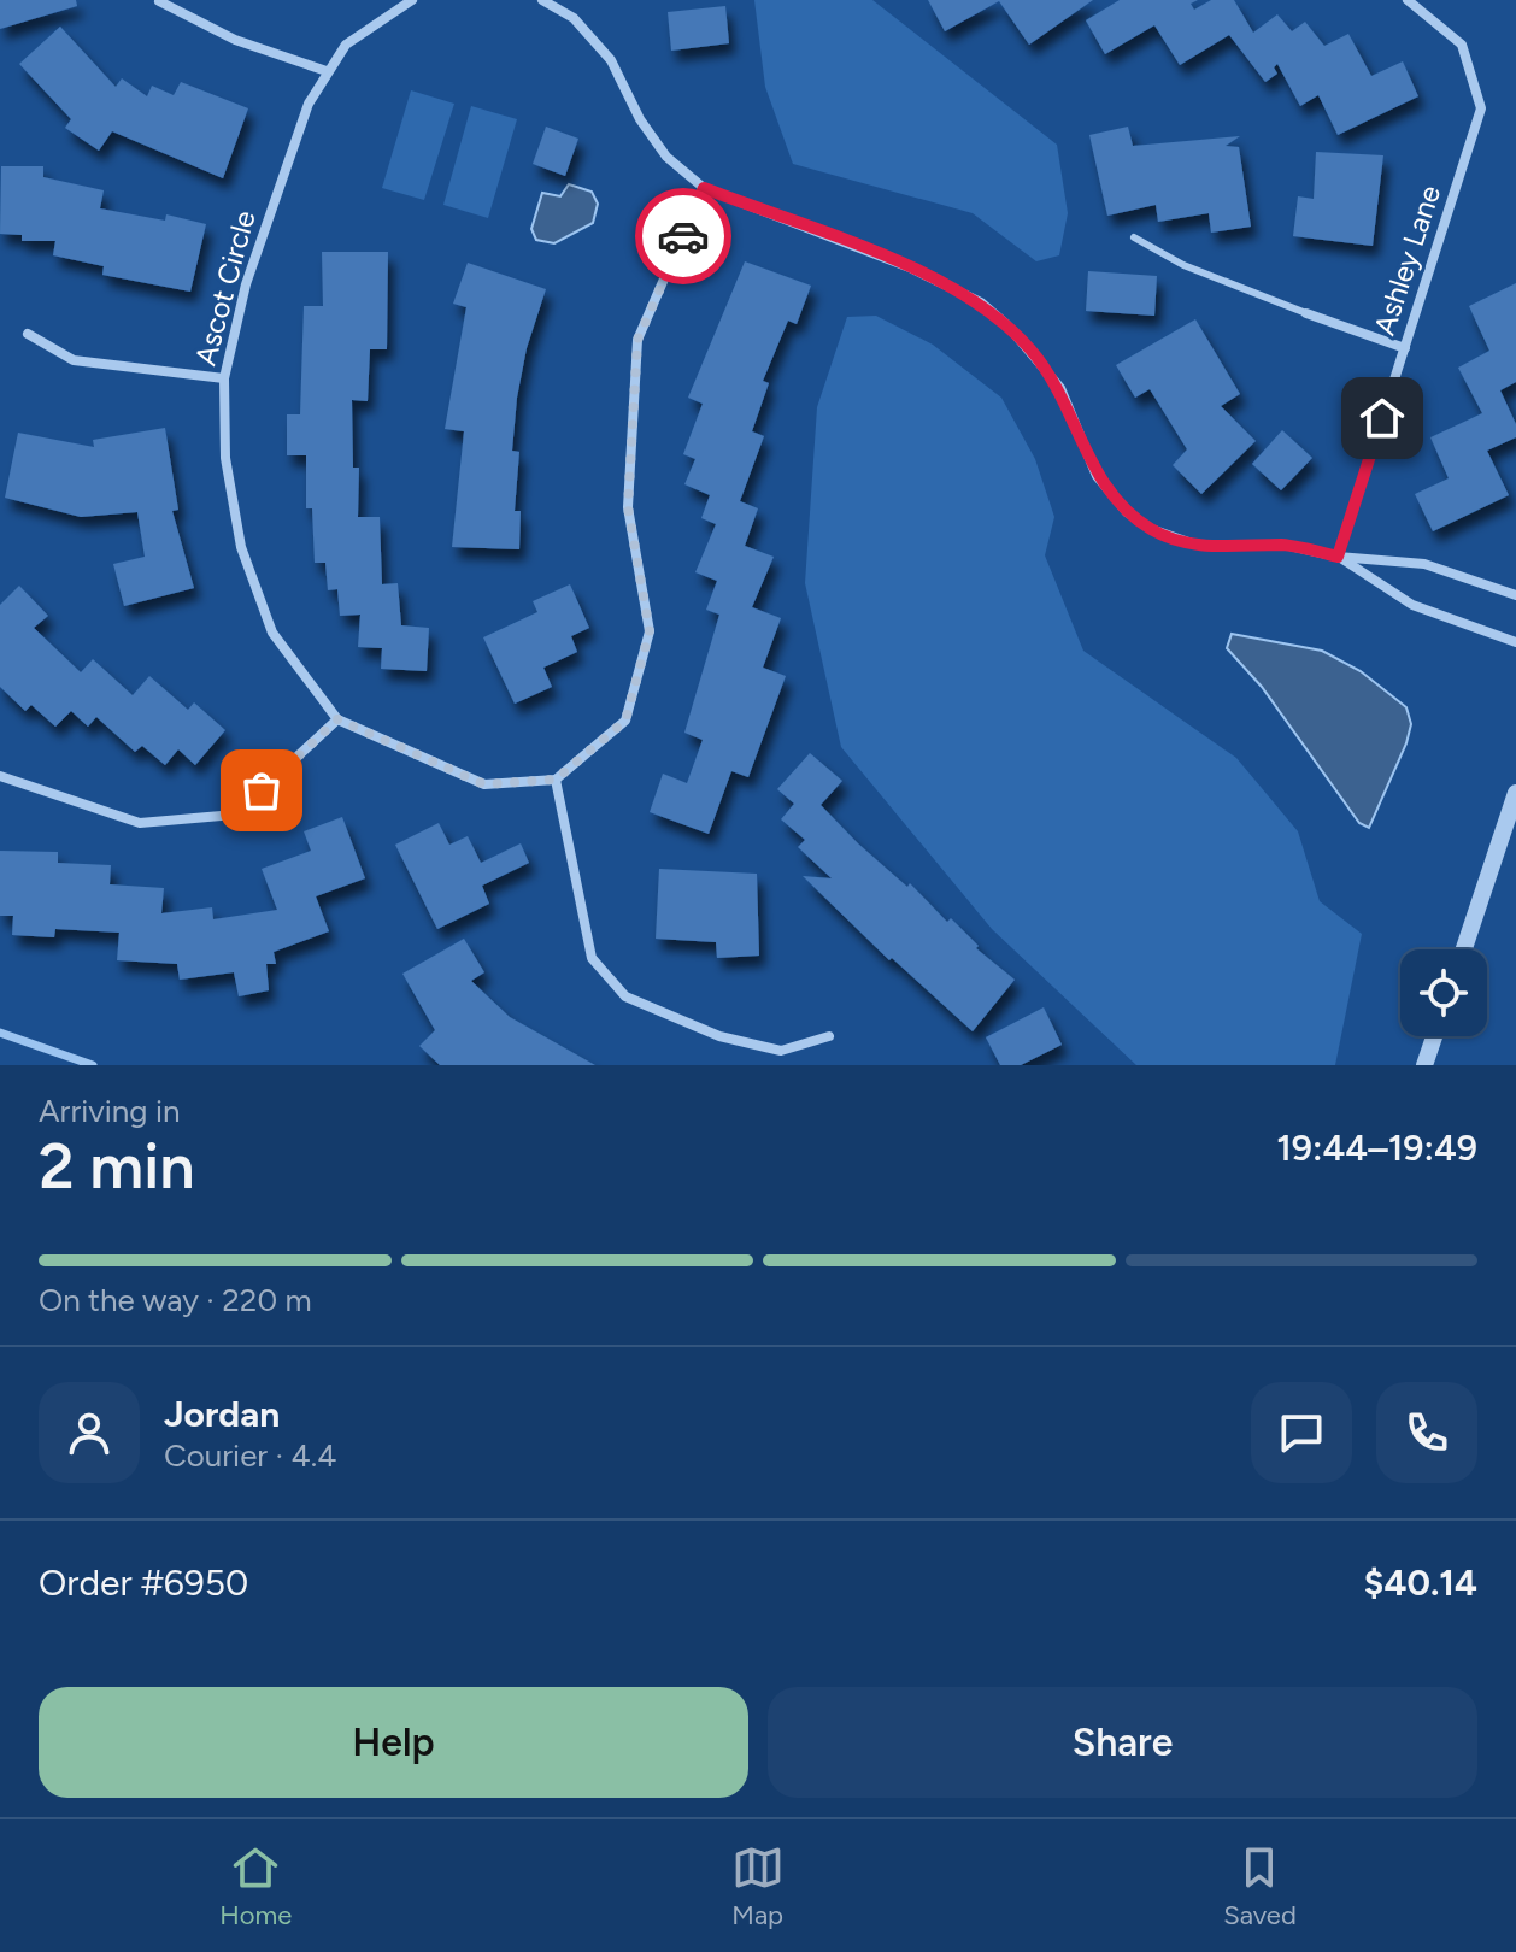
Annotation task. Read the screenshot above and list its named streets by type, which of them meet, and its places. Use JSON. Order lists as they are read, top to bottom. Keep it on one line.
{"streets":{"street":["Ashley Lane","Ascot Circle"]},"page":{"heading":["2 min","Arriving in","19:44–19:49"],"panel":["Jordan","Courier · 4.4","Order #6950","$40.14"],"bar":"On the way · 220 m","buttons":["Help","Share"],"tabs":["Home","Map","Saved"]}}
